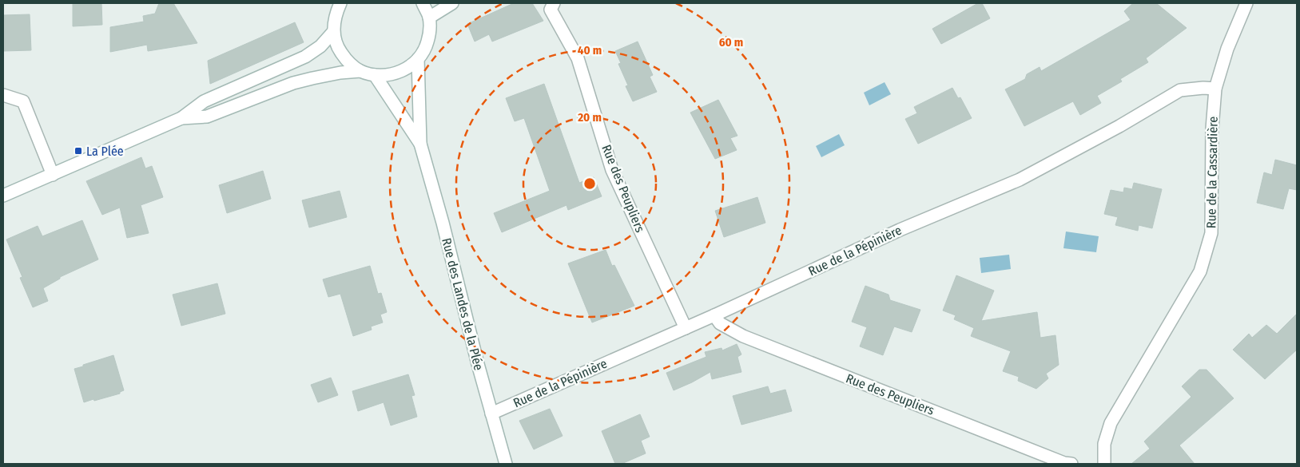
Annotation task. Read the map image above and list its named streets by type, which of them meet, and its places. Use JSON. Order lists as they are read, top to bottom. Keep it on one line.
{"streets":{"street":["Rue de la Cassardière","Rue des Peupliers","Rue de la Pépinière","Rue des Landes de la Plée"]},"crossings":[["Rue de la Cassardière","Rue de la Pépinière"],["Rue des Peupliers","Rue de la Pépinière"],["Rue de la Pépinière","Rue des Landes de la Plée"]],"places":{"transit":["La Plée"]},"rings":["60 m","40 m","20 m"]}
